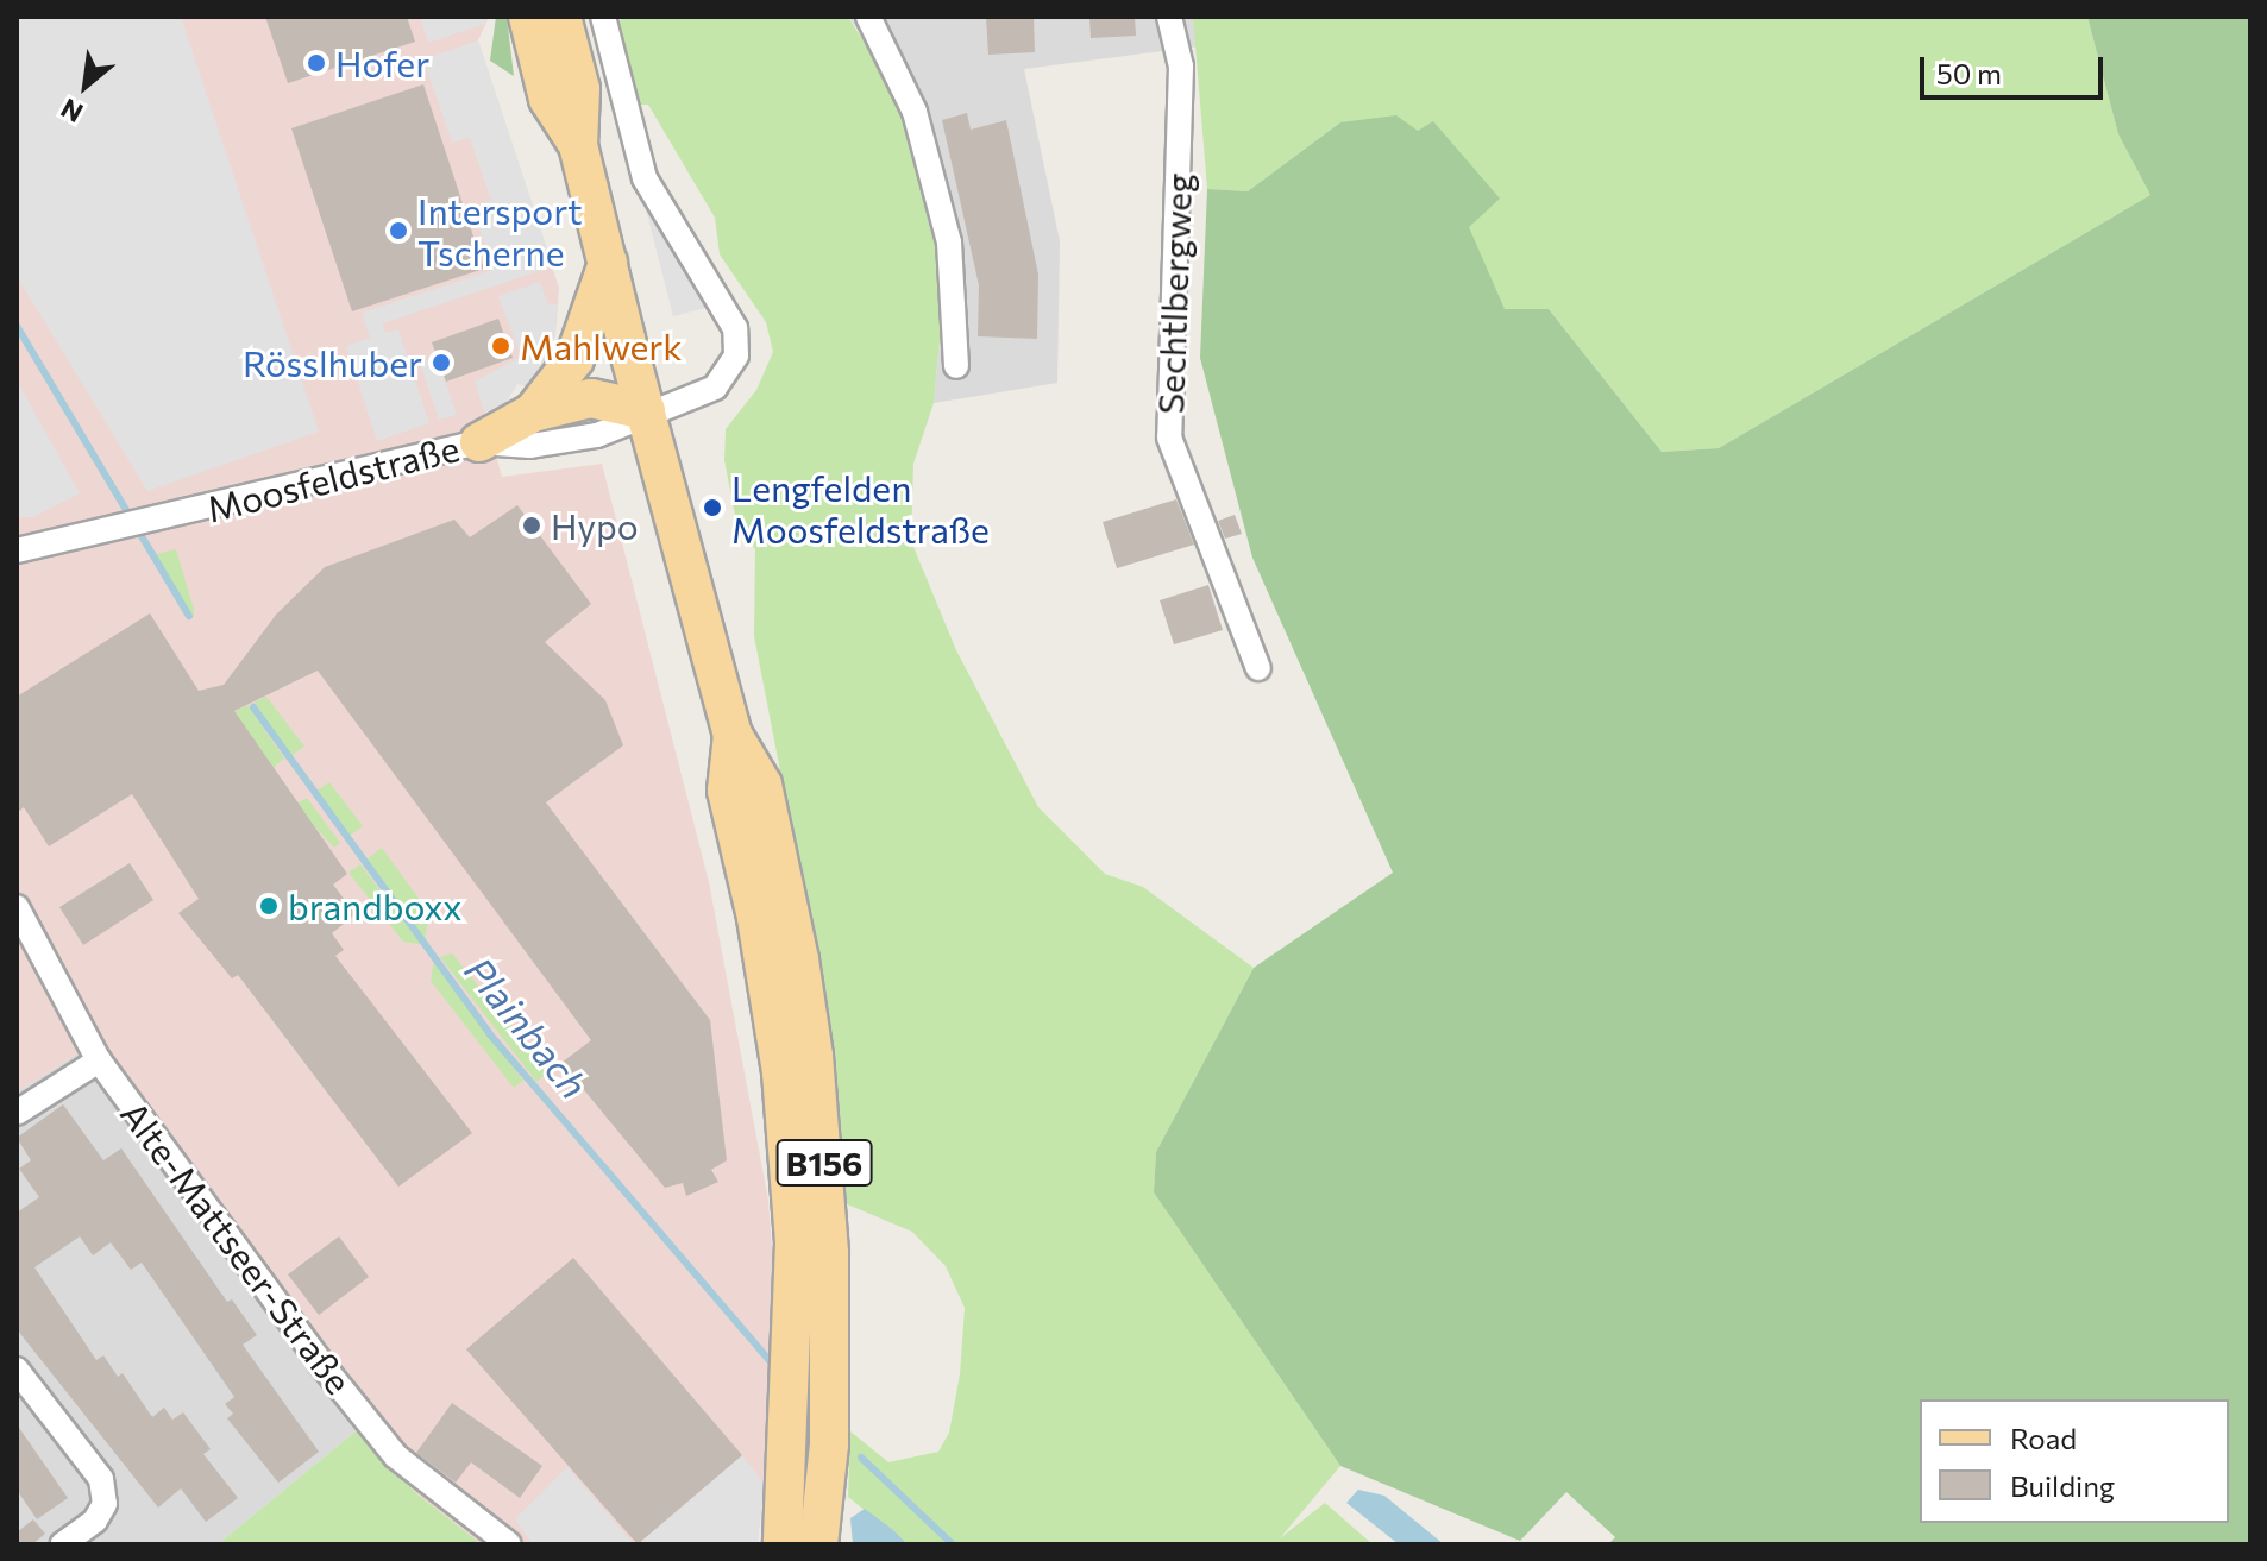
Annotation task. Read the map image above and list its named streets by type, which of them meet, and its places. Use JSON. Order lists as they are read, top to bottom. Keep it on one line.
{"streets":{"main road":["B156"],"street":["Sechtlbergweg","Moosfeldstraße","Alte-Mattseer-Straße"]},"crossings":[["Moosfeldstraße","B156"]],"water":["Plainbach"],"places":["Hofer","Intersport Tscherne","Mahlwerk","Rösslhuber","Lengfelden Moosfeldstraße","Hypo","brandboxx"],"legend":["Road","Building"],"scale_bar":"50 m","north":"bottom left"}
